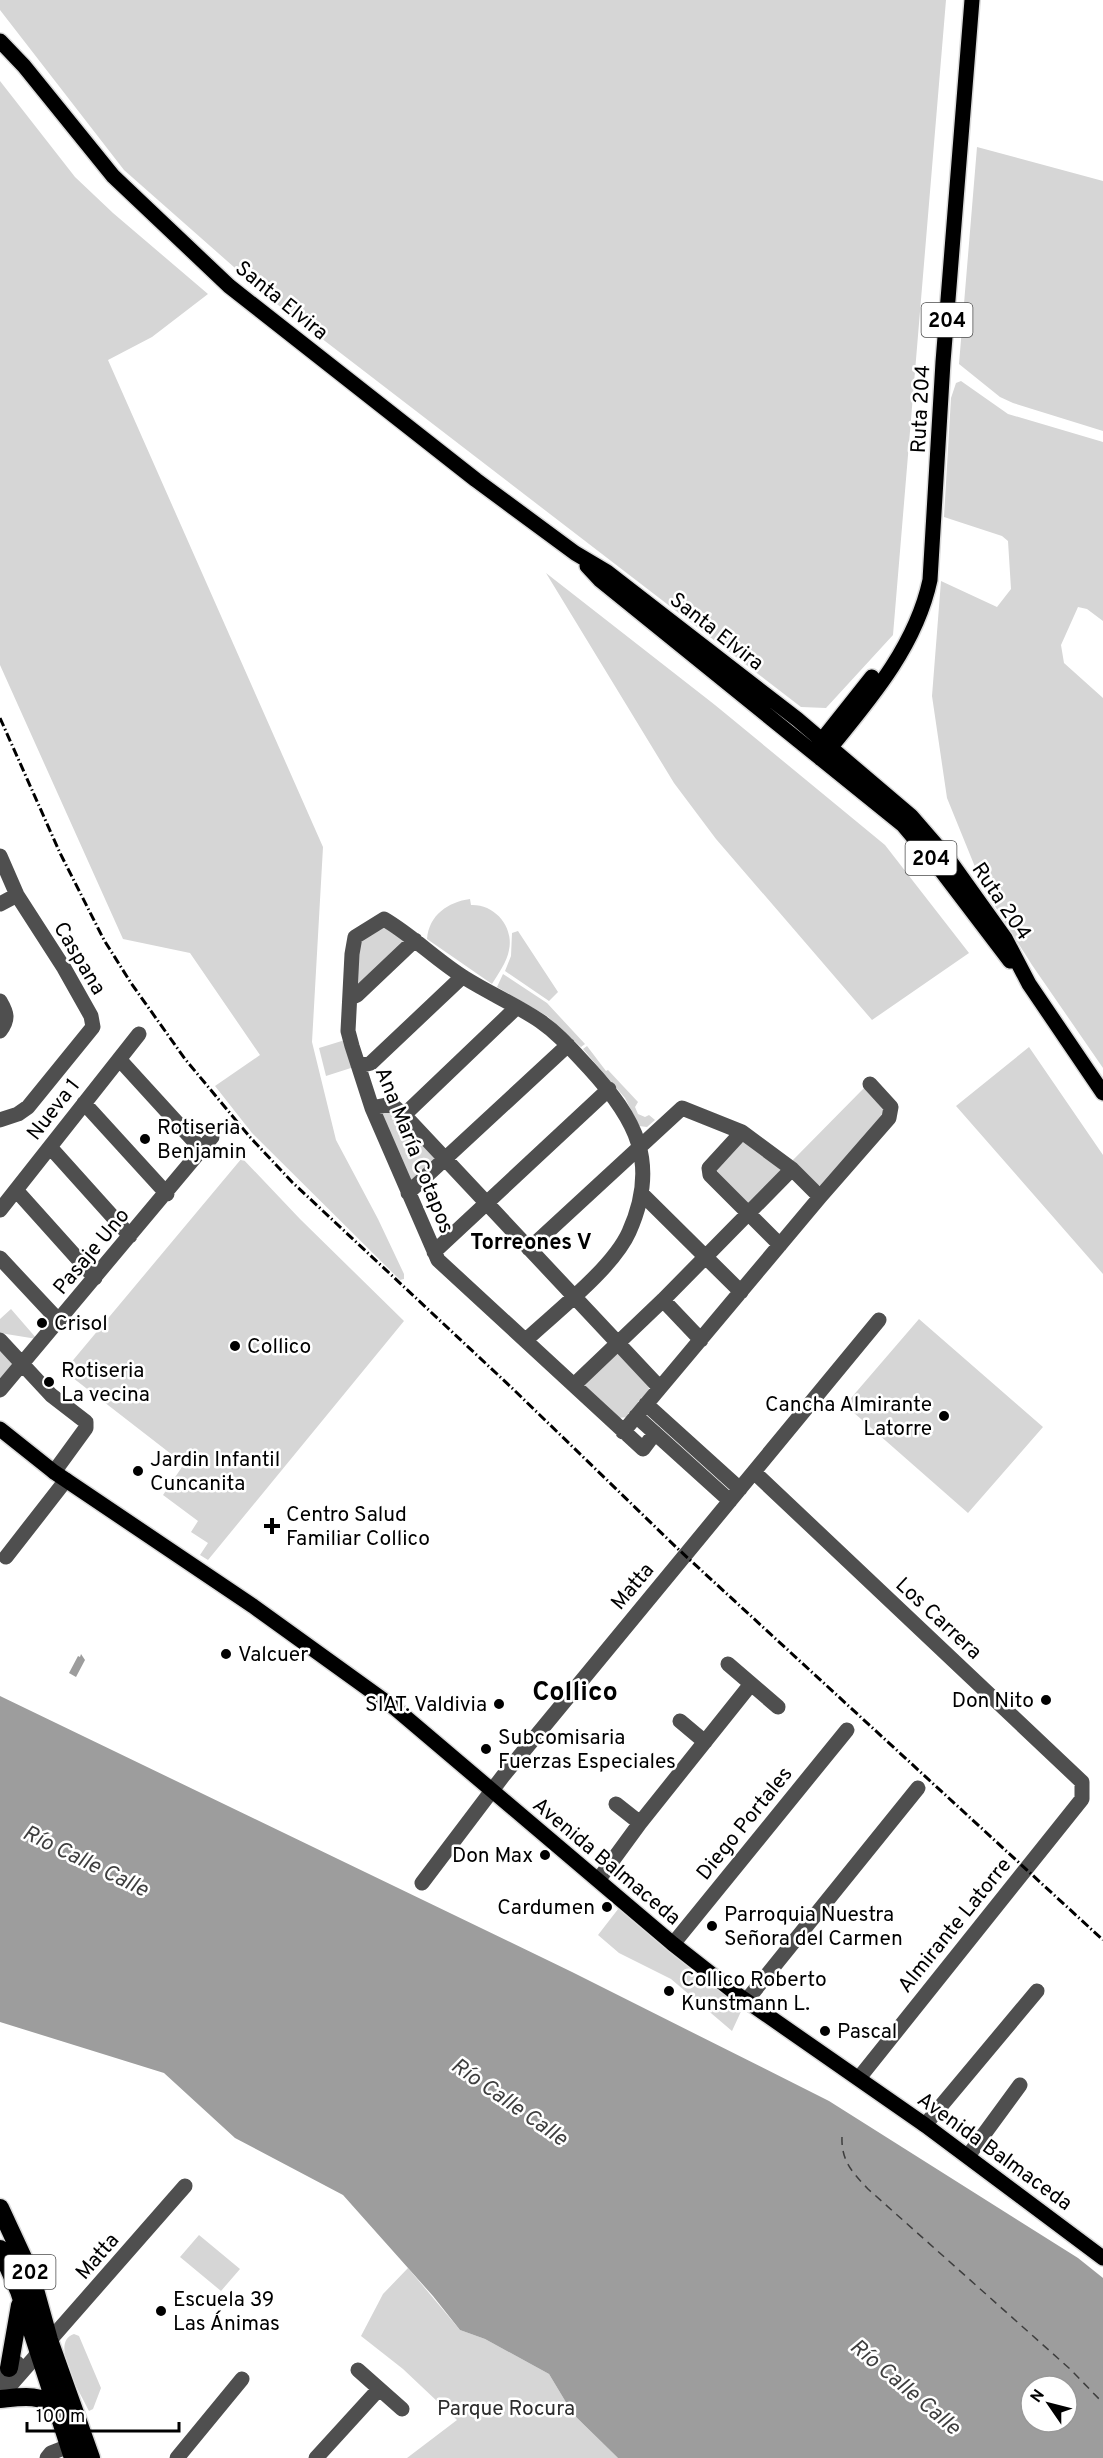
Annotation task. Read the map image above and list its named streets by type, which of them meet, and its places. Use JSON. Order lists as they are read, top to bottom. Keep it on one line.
{"streets":{"highway":["202"],"main road":["Santa Elvira","204","Ruta 204","Avenida Balmaceda"],"street":["Caspana","Nueva 1","Ana María Cotapos","Pasaje Uno","Matta","Los Carrera","Diego Portales","Almirante Latorre"]},"crossings":[["Santa Elvira","Ruta 204"],["Matta","Los Carrera"],["Matta","Avenida Balmaceda"],["Matta","202"],["Los Carrera","Almirante Latorre"],["Diego Portales","Avenida Balmaceda"],["Avenida Balmaceda","Almirante Latorre"]],"districts":["Torreones V","Collico"],"water":["Río Calle Calle"],"parks":["Parque Rocura"],"places":{"other":["Rotiseria Benjamin","Crisol","Collico","Rotiseria La vecina","Cancha Almirante Latorre","Jardin Infantil Cuncanita","Valcuer","Don Nito","SIAT. Valdivia","Subcomisaria Fuerzas Especiales","Don Max","Cardumen","Parroquia Nuestra Señora del Carmen","Collico Roberto Kunstmann L.","Pascal","Escuela 39 Las Ánimas"],"health":["Centro Salud Familiar Collico"]},"scale_bar":"100 m","north":"top left"}
